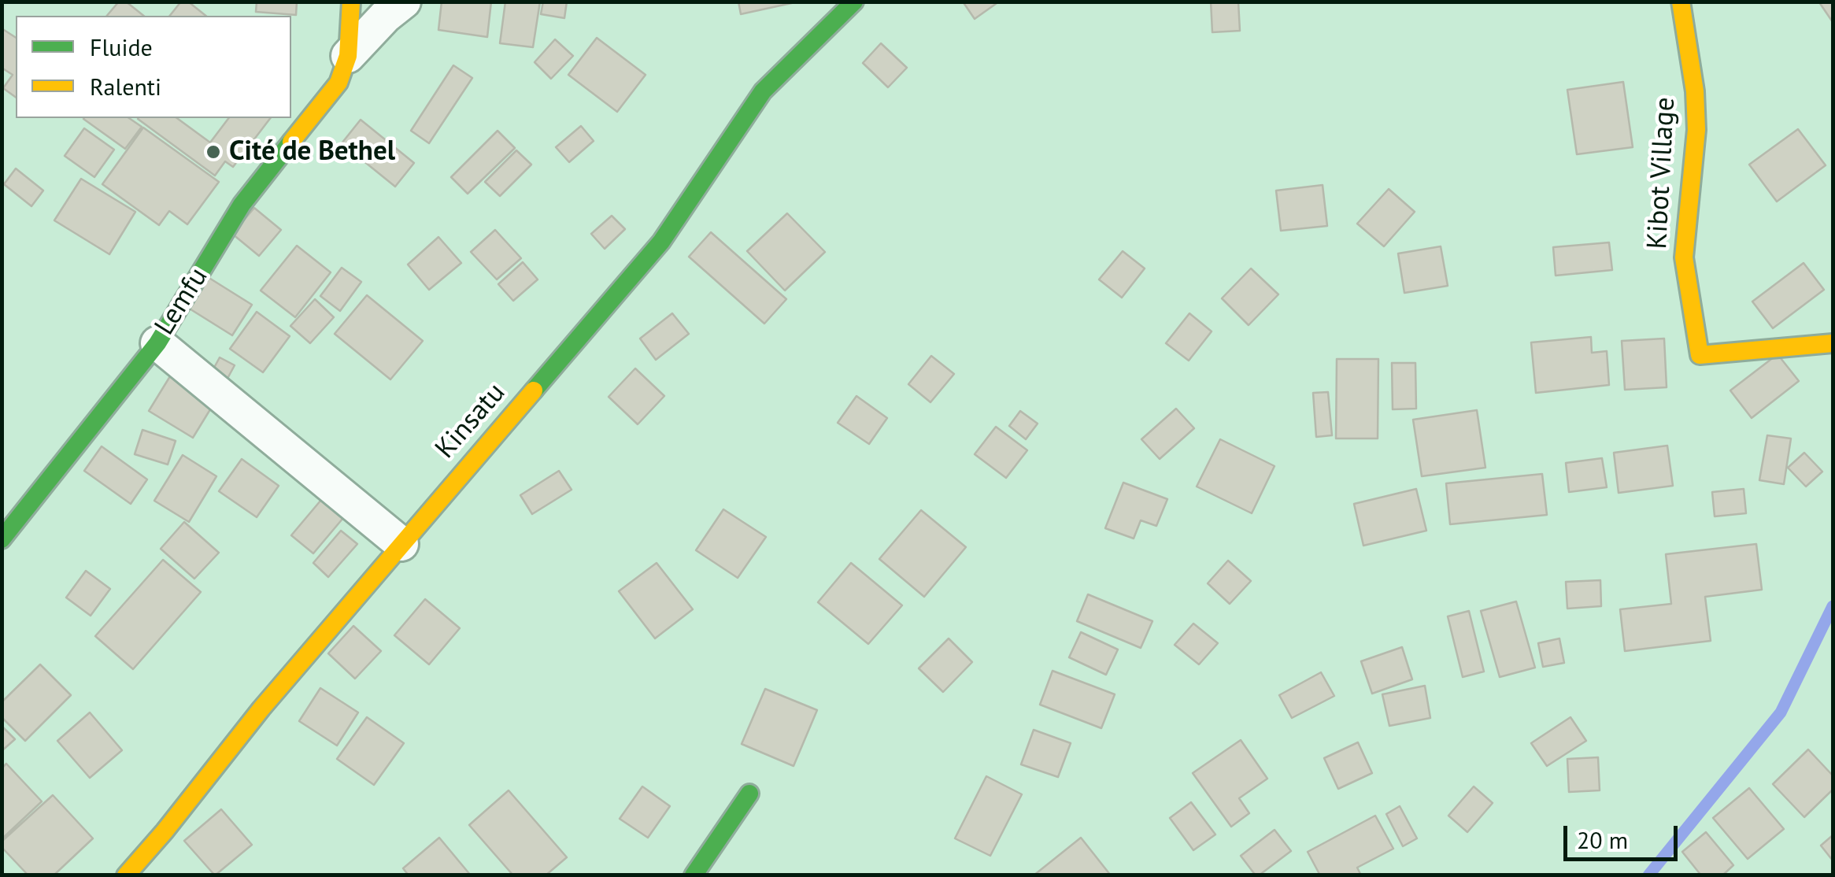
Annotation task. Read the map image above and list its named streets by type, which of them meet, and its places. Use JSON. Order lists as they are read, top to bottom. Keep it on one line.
{"streets":{"street":["Kibot Village","Lemfu","Kinsatu"]},"places":["Cité de Bethel"],"legend":["Fluide","Ralenti"],"scale_bar":"20 m"}
